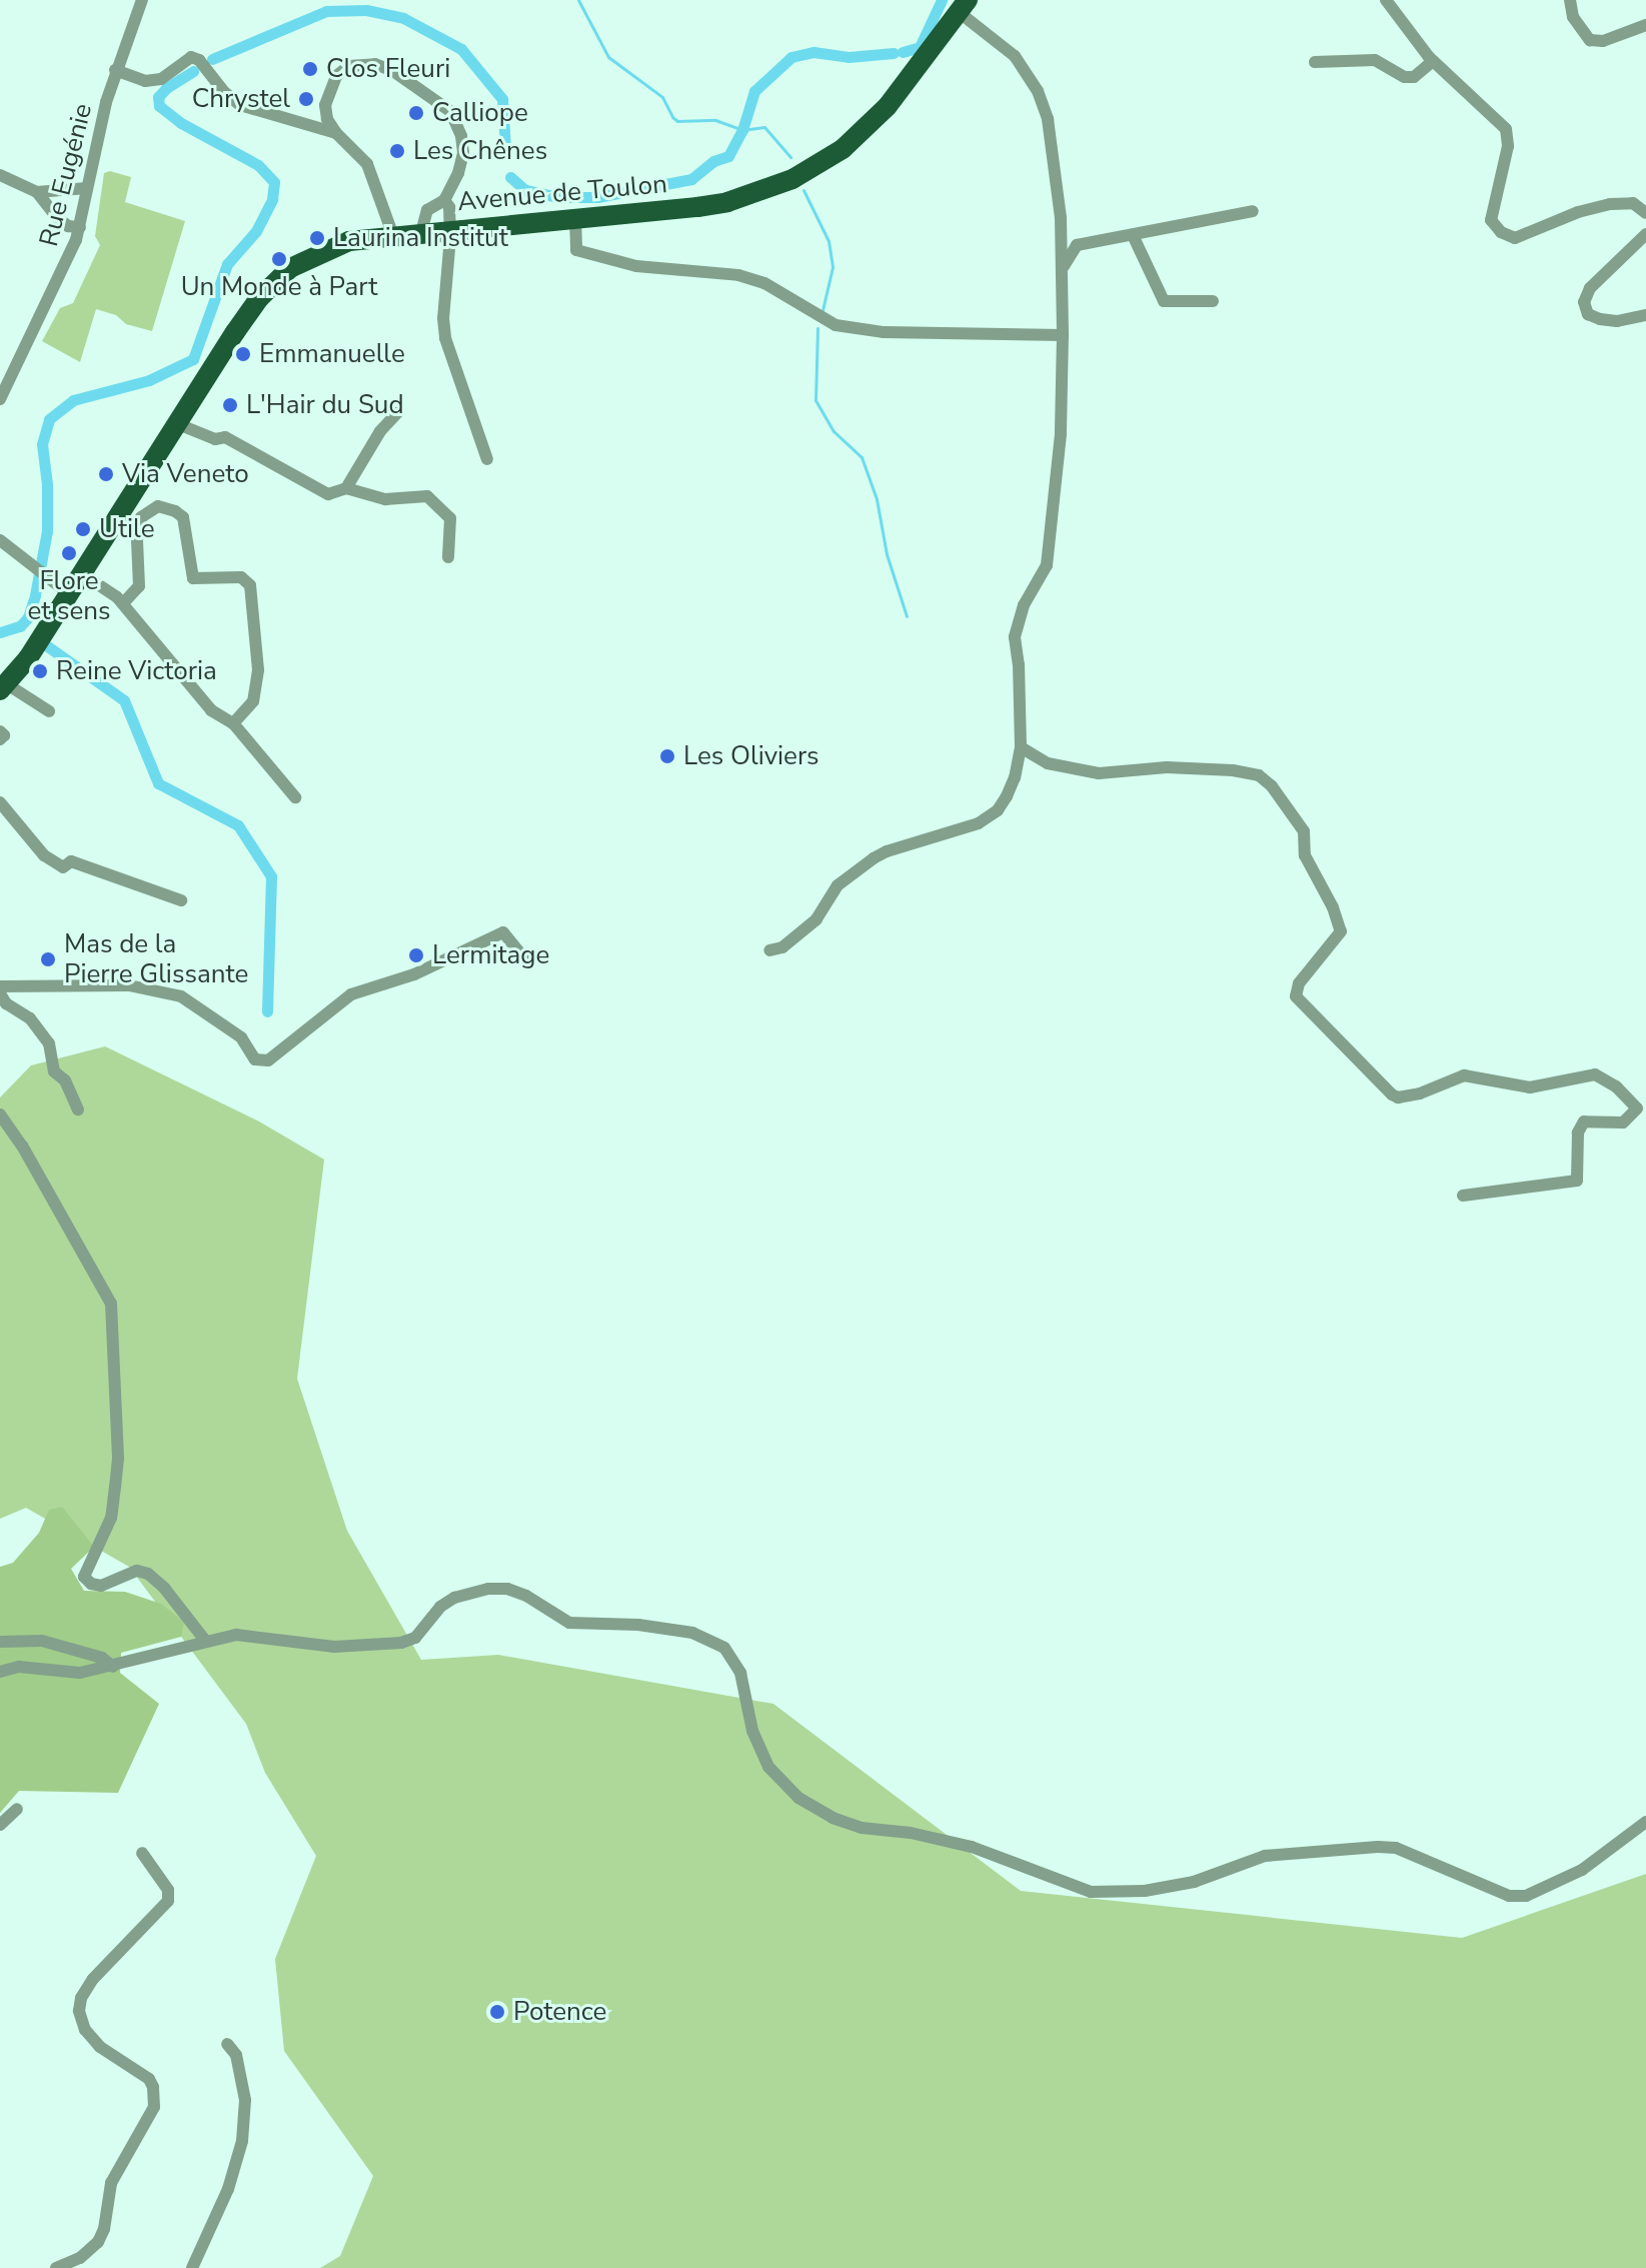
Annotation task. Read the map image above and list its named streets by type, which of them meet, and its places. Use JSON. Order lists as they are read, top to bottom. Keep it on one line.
{"streets":{"main road":["Avenue de Toulon"],"street":["Rue Eugénie"]},"places":["Clos Fleuri","Chrystel","Calliope","Les Chênes","Laurina Institut","Un Monde à Part","Emmanuelle","L'Hair du Sud","Via Veneto","Utile","Flore et sens","Reine Victoria","Les Oliviers","Lermitage","Mas de la Pierre Glissante","Potence"]}
